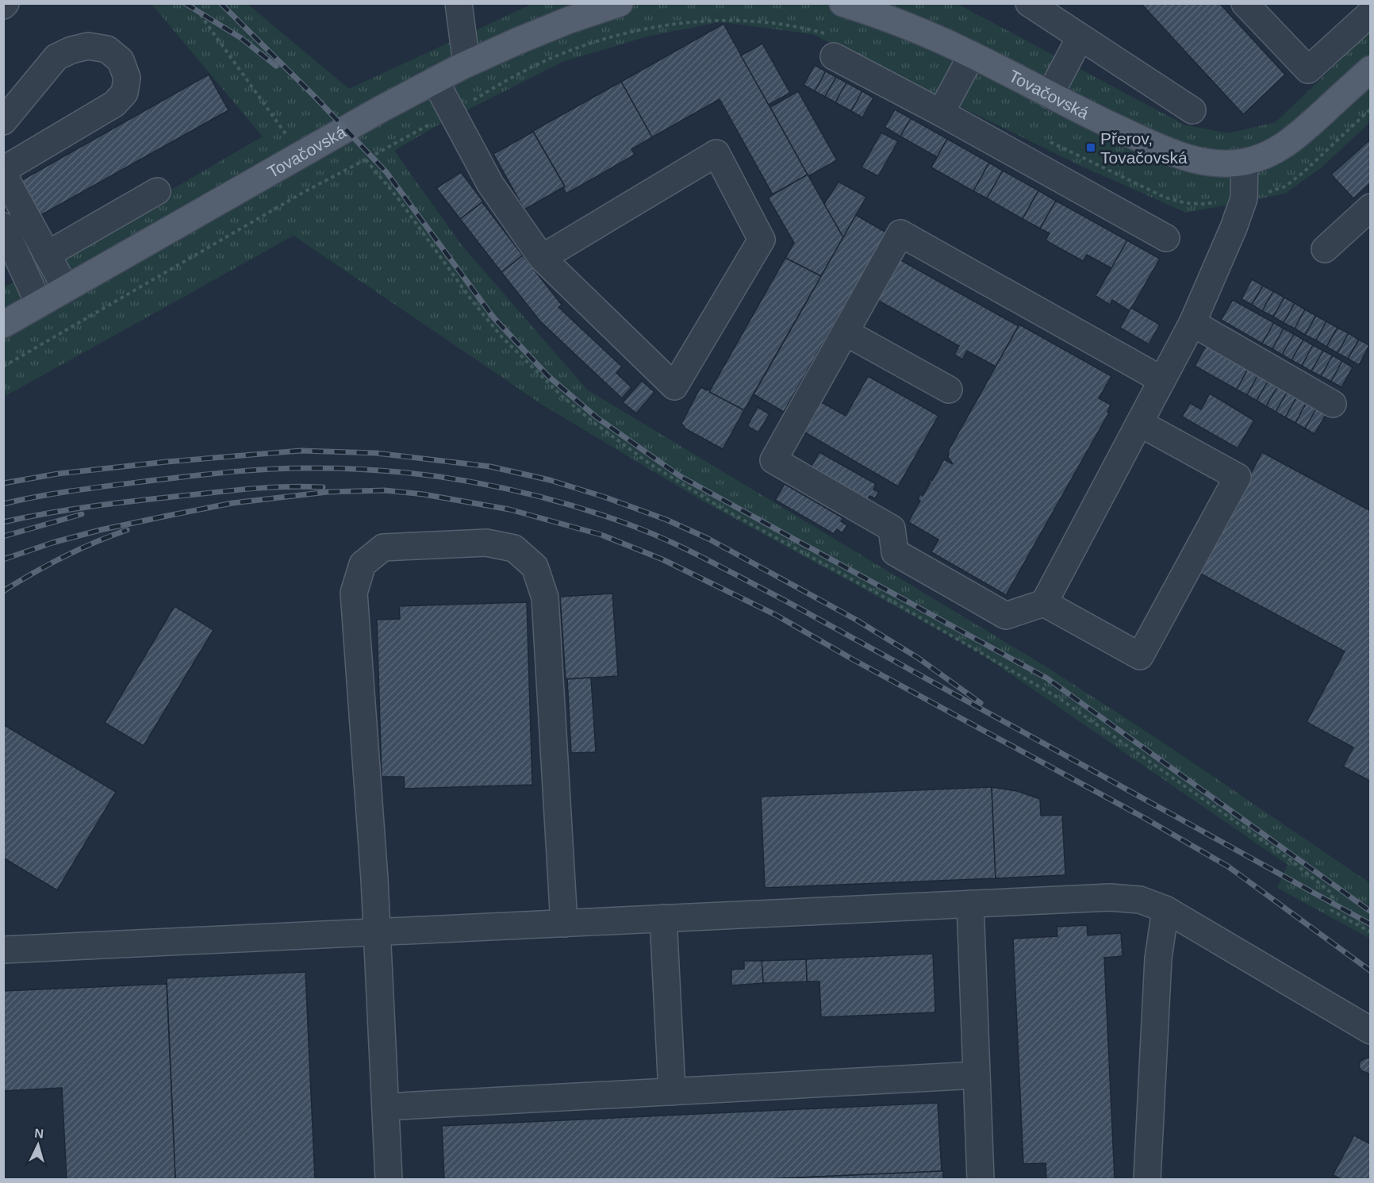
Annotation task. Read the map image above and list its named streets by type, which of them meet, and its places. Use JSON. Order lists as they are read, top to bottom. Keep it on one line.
{"streets":{"main road":["Tovačovská"]},"places":{"transit":["Přerov, Tovačovská"]},"north":"top"}
